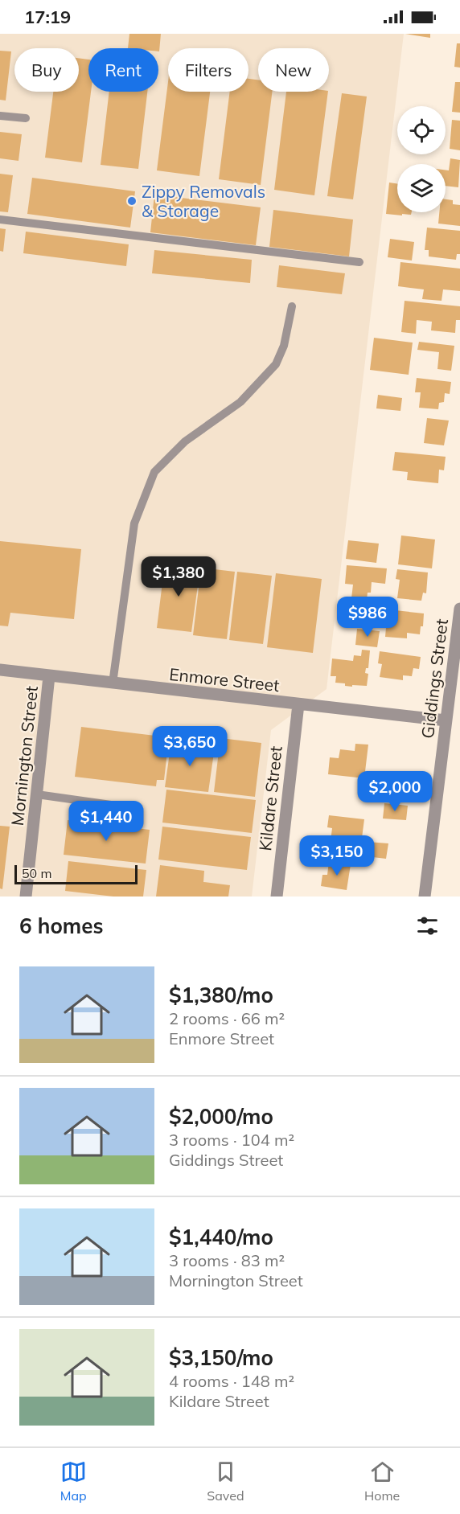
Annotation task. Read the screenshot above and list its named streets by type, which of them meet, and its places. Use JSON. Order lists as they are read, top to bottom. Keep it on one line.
{"streets":{"street":["Giddings Street","Enmore Street","Mornington Street","Kildare Street"]},"crossings":[["Giddings Street","Enmore Street"],["Enmore Street","Mornington Street"],["Enmore Street","Kildare Street"]],"places":["Zippy Removals & Storage"],"scale_bar":"50 m","page":{"status":"17:19","chip":["Buy","Rent","Filters","New"],"price":["$1,380","$986","$3,650","$2,000","$1,440","$3,150"],"scale":"50 m","heading":"6 homes","list":[{"name":"$1,380/mo","note":"2 rooms · 66 m² · Enmore Street"},{"name":"$2,000/mo","note":"3 rooms · 104 m² · Giddings Street"},{"name":"$1,440/mo","note":"3 rooms · 83 m² · Mornington Street"},{"name":"$3,150/mo","note":"4 rooms · 148 m² · Kildare Street"}],"tabs":["Map","Saved","Home"]}}
